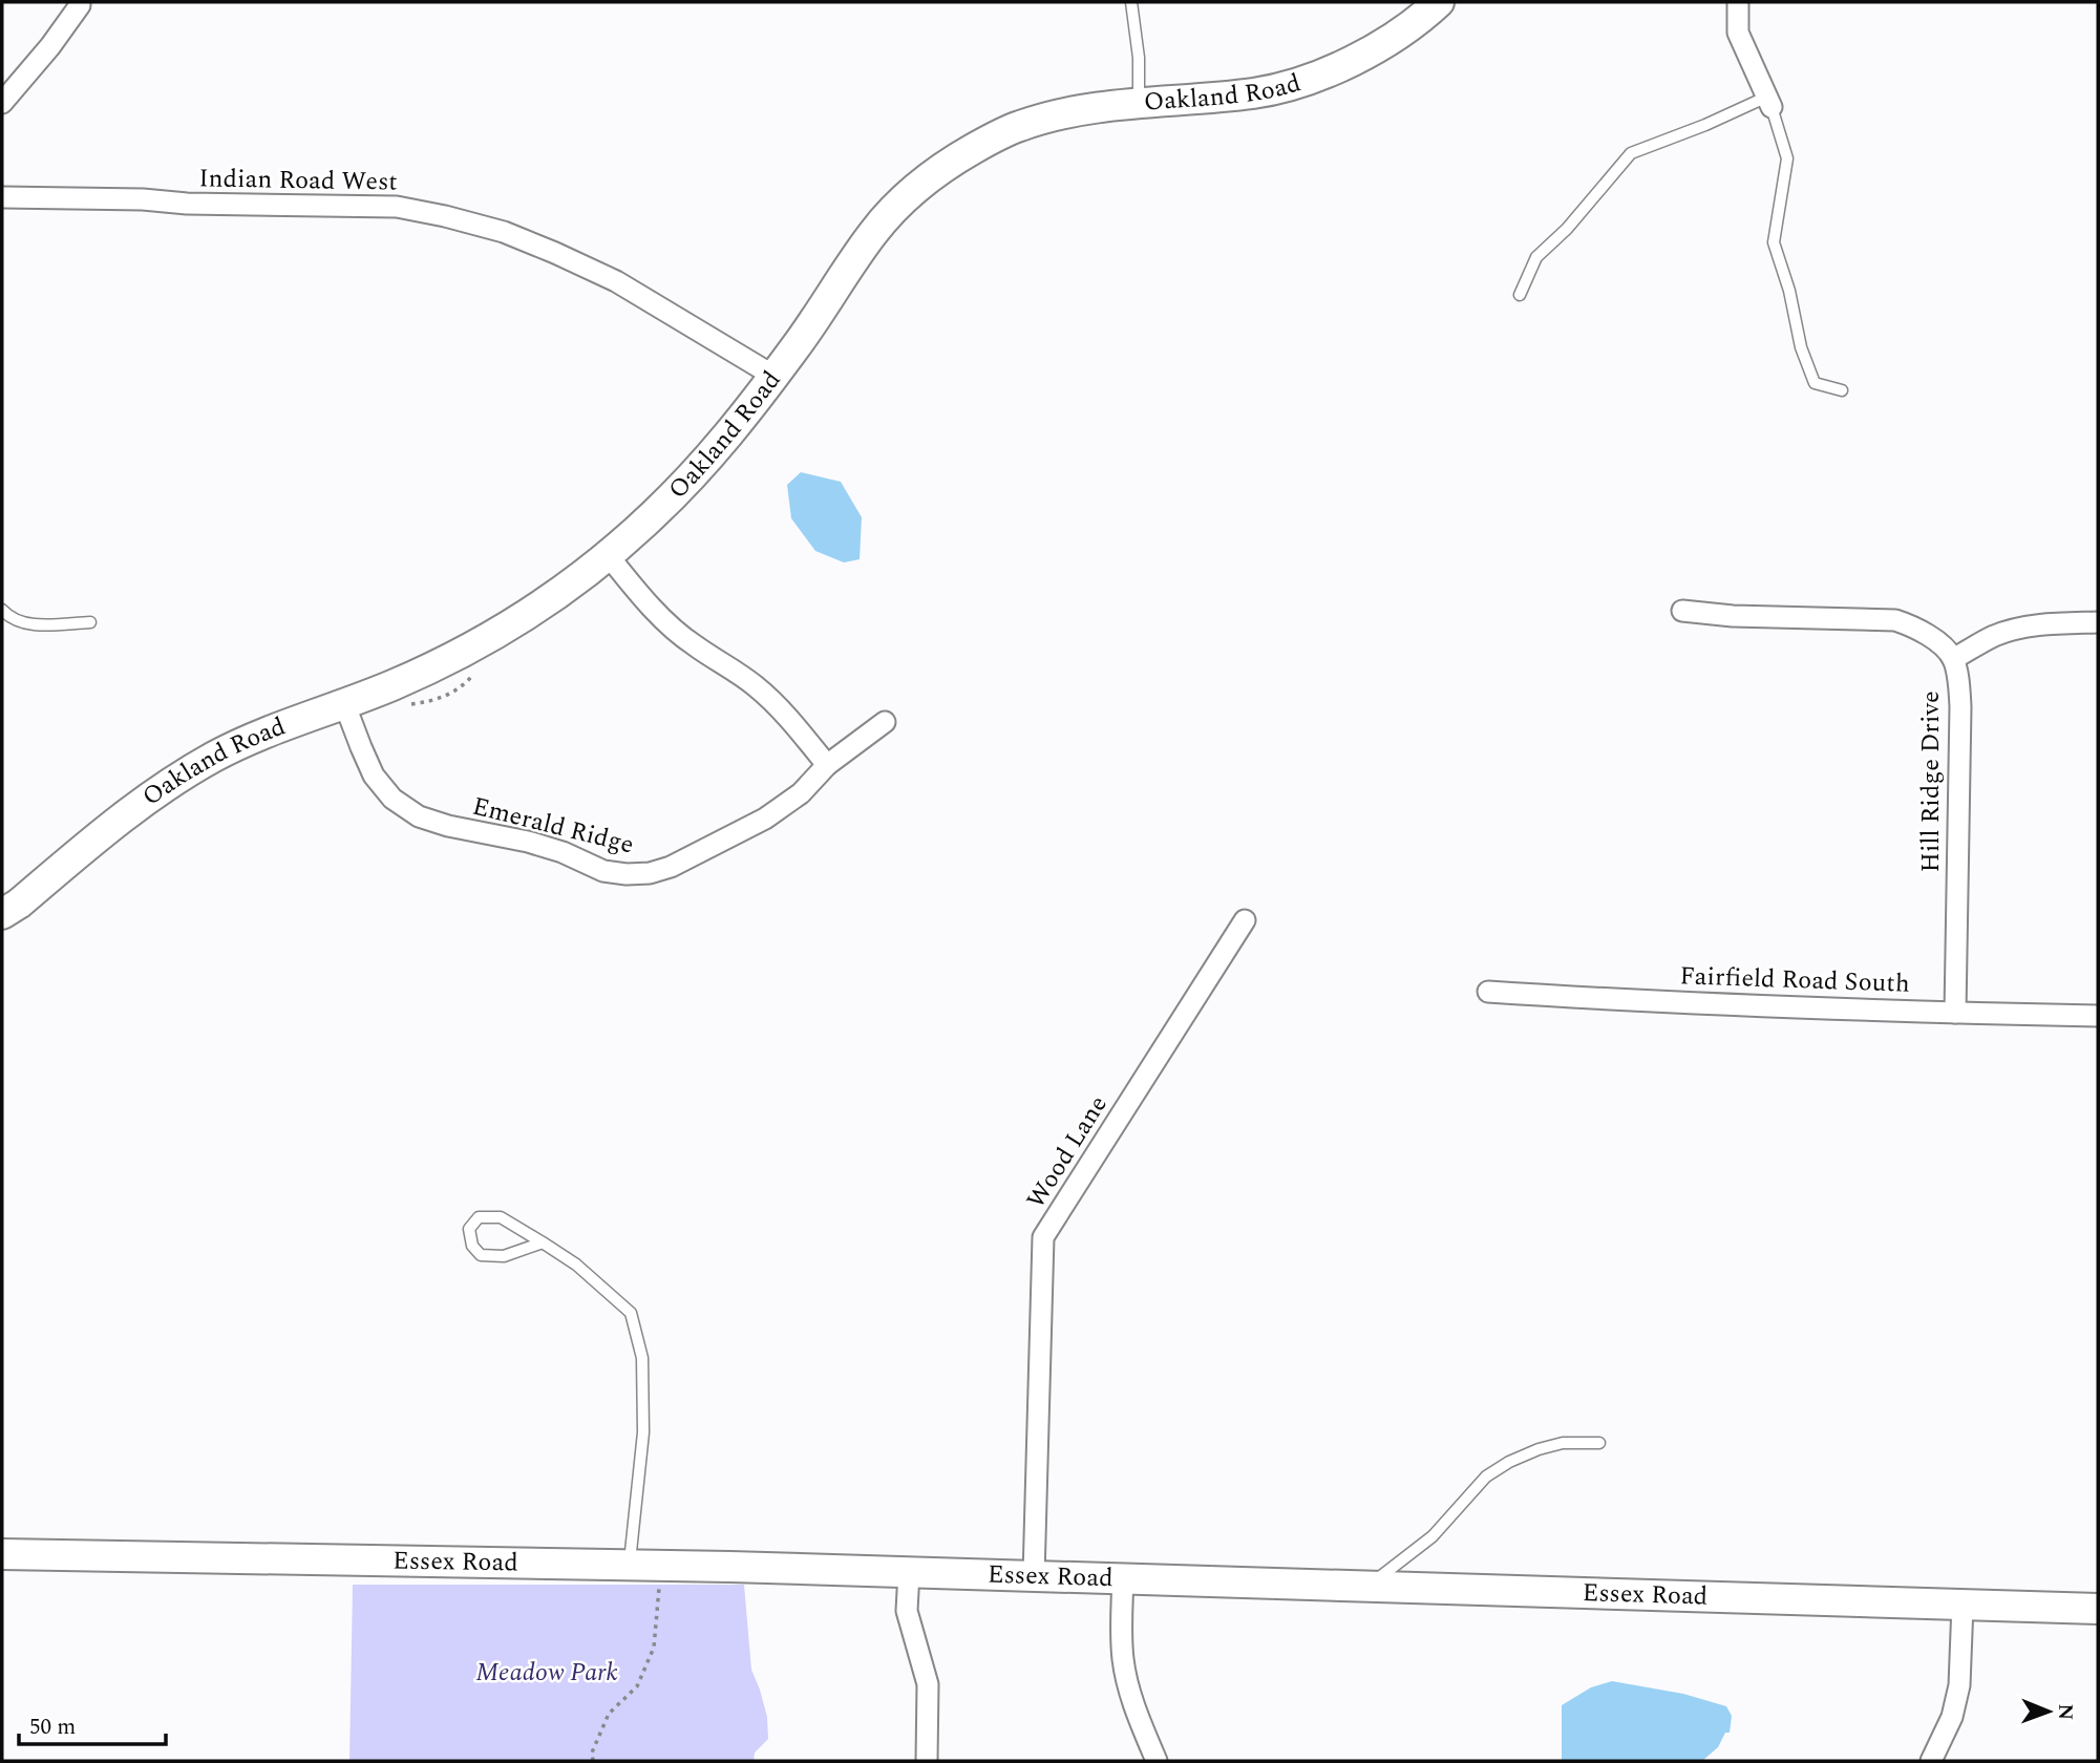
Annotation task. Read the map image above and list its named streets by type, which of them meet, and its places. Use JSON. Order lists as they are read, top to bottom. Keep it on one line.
{"streets":{"street":["Oakland Road","Indian Road West","Hill Ridge Drive","Emerald Ridge","Fairfield Road South","Wood Lane","Essex Road"]},"crossings":[["Oakland Road","Indian Road West"],["Oakland Road","Emerald Ridge"],["Hill Ridge Drive","Fairfield Road South"],["Wood Lane","Essex Road"]],"parks":["Meadow Park"],"scale_bar":"50 m","north":"right"}
